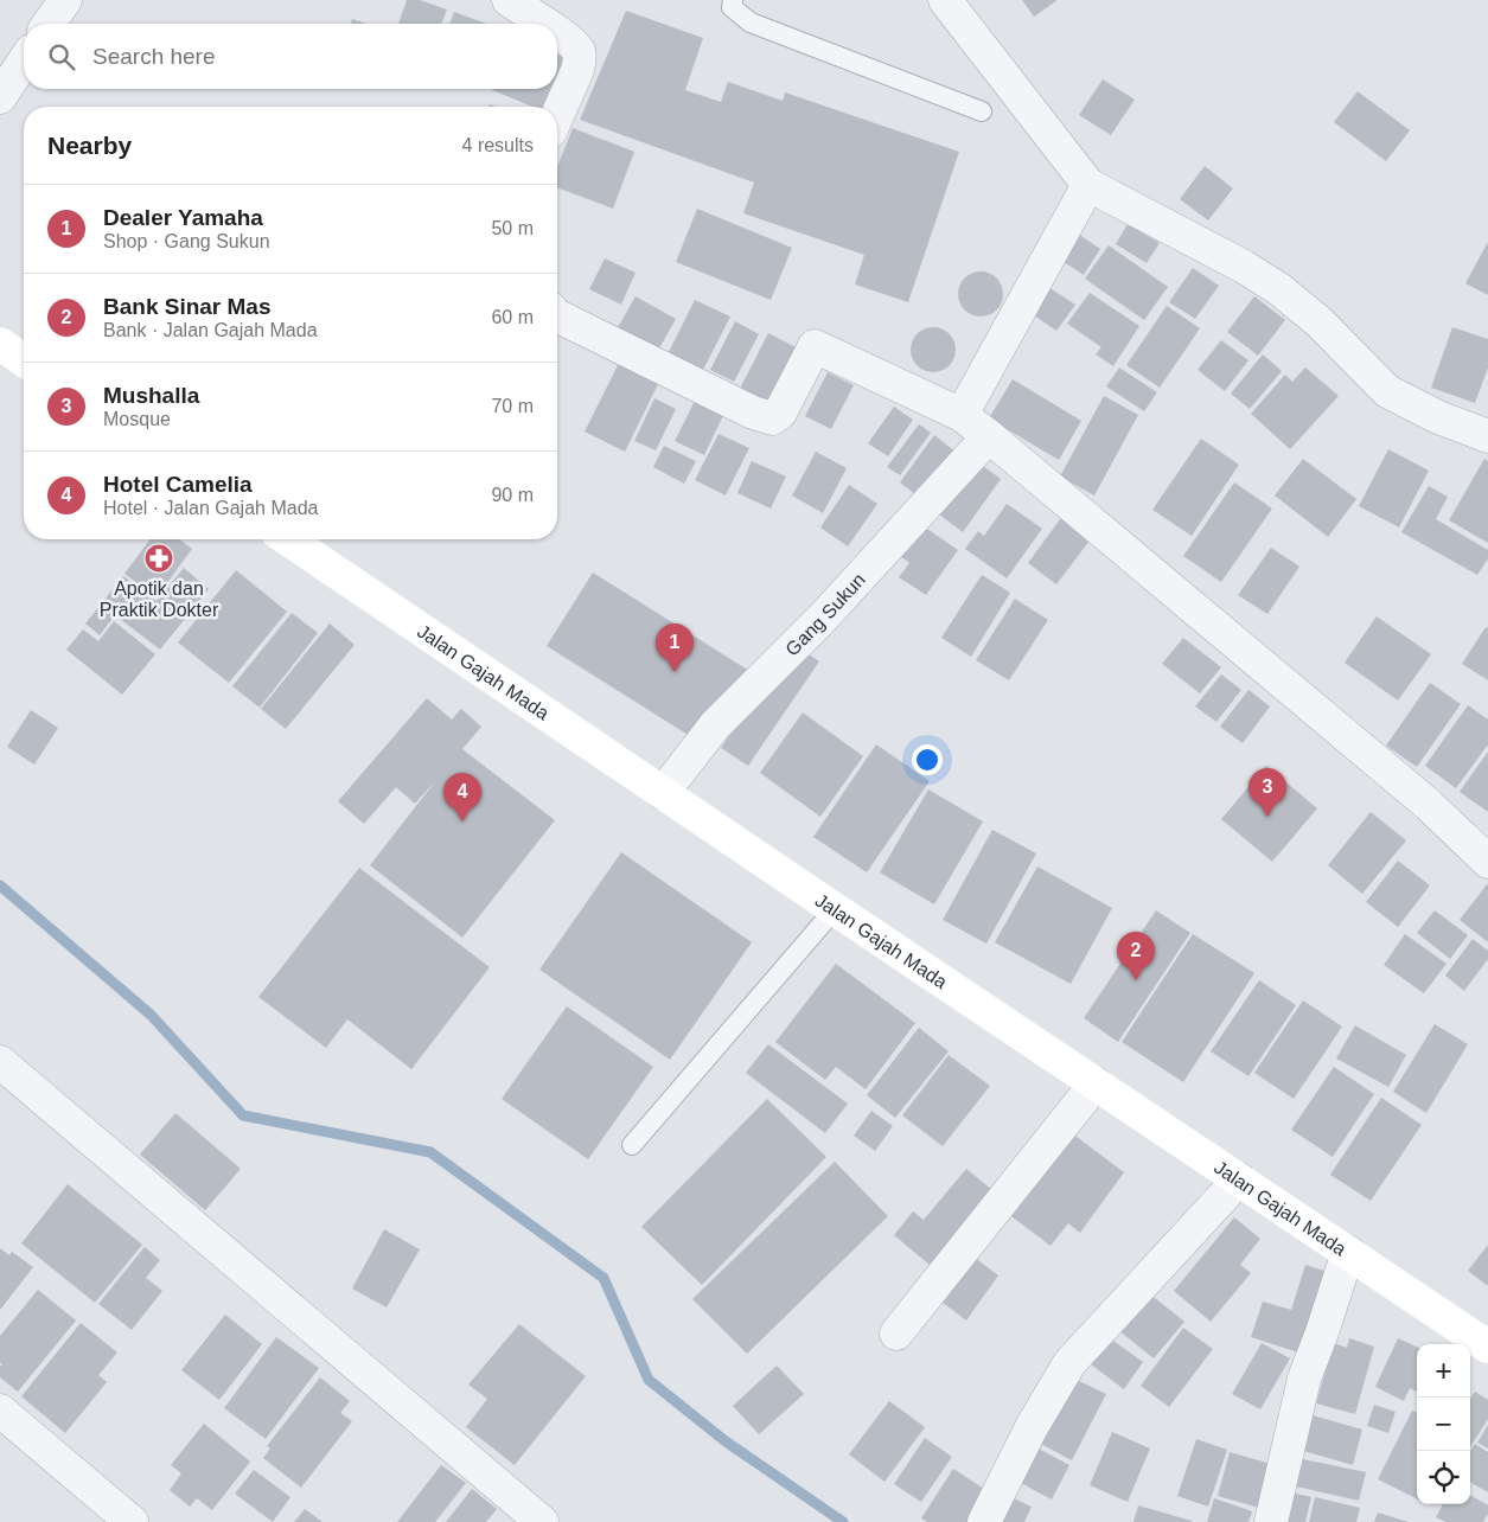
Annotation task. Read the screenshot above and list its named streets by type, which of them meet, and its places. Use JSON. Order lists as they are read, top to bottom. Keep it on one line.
{"streets":{"main road":["Jalan Gajah Mada"],"street":["Gang Sukun"]},"crossings":[["Gang Sukun","Jalan Gajah Mada"]],"places":{"pharmacy":["Apotik dan Praktik Dokter"]},"page":{"search":"Search here","heading":["Nearby","4 results"],"list":[{"mark":"1","name":"Dealer Yamaha","note":"Shop · Gang Sukun","value":"50 m"},{"mark":"2","name":"Bank Sinar Mas","note":"Bank · Jalan Gajah Mada","value":"60 m"},{"mark":"3","name":"Mushalla","note":"Mosque","value":"70 m"},{"mark":"4","name":"Hotel Camelia","note":"Hotel · Jalan Gajah Mada","value":"90 m"}],"pins":["1","3","4","2"],"map_buttons":["+","−"]}}
